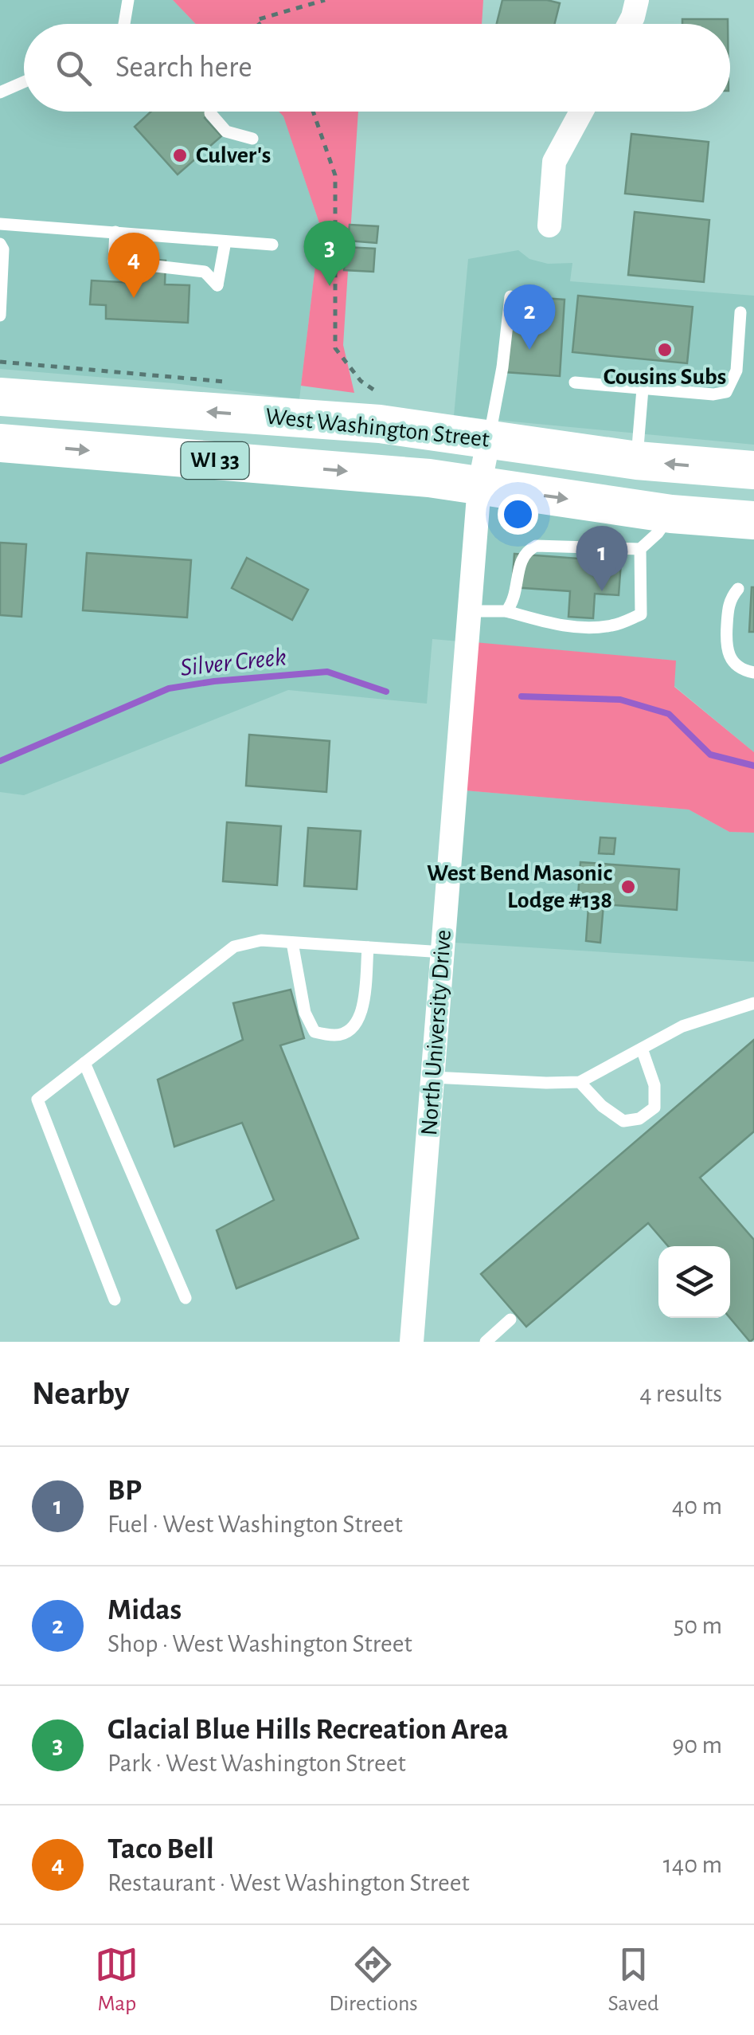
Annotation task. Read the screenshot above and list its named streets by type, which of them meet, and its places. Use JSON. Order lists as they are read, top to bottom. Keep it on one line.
{"streets":{"main road":["West Washington Street","WI 33"],"street":["North University Drive"]},"crossings":[["West Washington Street","North University Drive"]],"water":["Silver Creek"],"places":["Culver's","Cousins Subs","West Bend Masonic Lodge #138"],"page":{"search":"Search here","pins":["3","4","2","1"],"heading":["Nearby","4 results"],"list":[{"mark":"1","name":"BP","note":"Fuel · West Washington Street","value":"40 m"},{"mark":"2","name":"Midas","note":"Shop · West Washington Street","value":"50 m"},{"mark":"3","name":"Glacial Blue Hills Recreation Area","note":"Park · West Washington Street","value":"90 m"},{"mark":"4","name":"Taco Bell","note":"Restaurant · West Washington Street","value":"140 m"}],"nav":["Map","Directions","Saved"]}}
